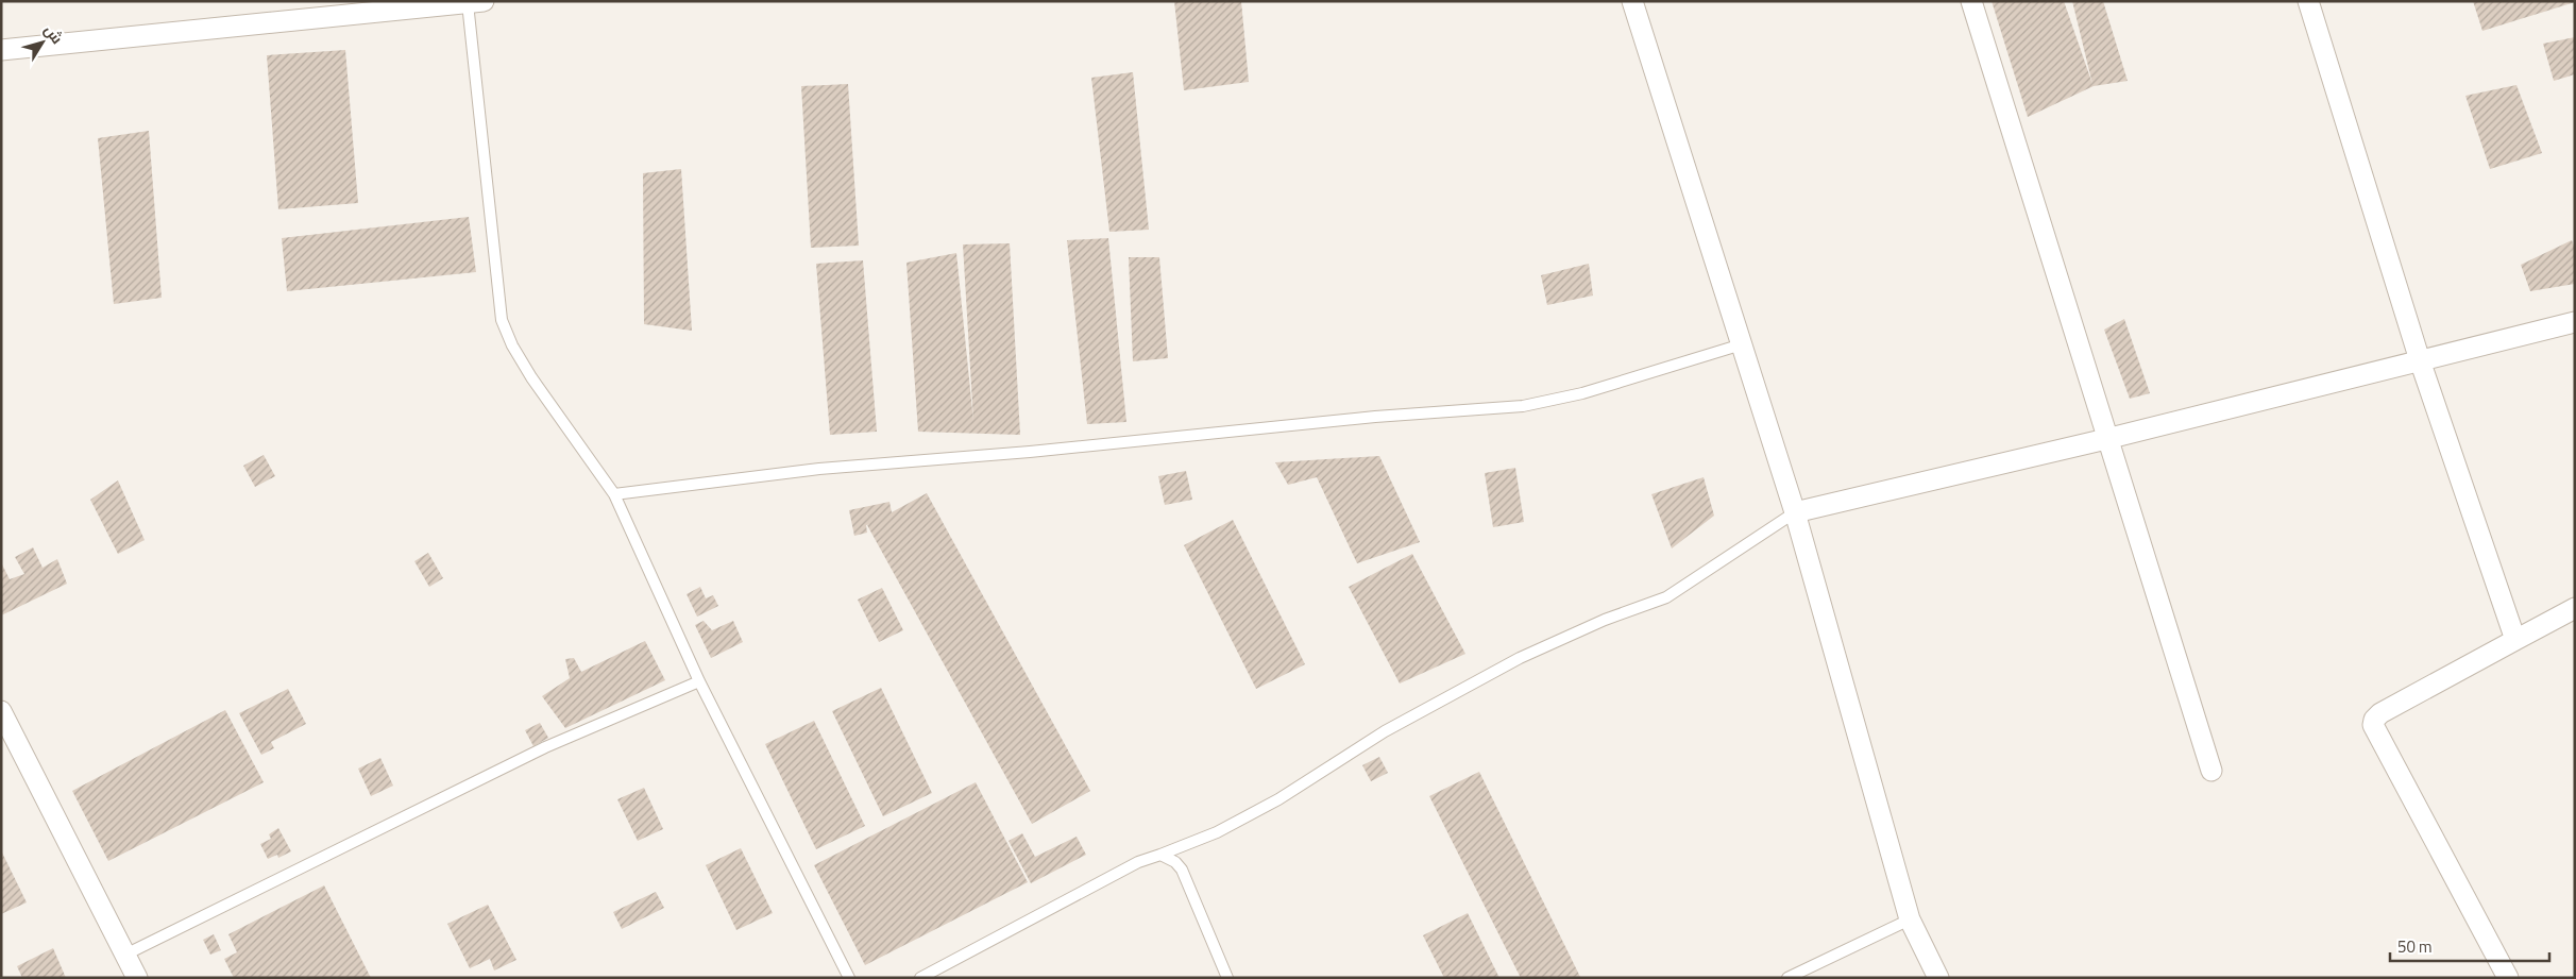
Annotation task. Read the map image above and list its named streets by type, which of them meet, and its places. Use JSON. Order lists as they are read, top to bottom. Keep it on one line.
{"scale_bar":"50 m","north":"top right"}
